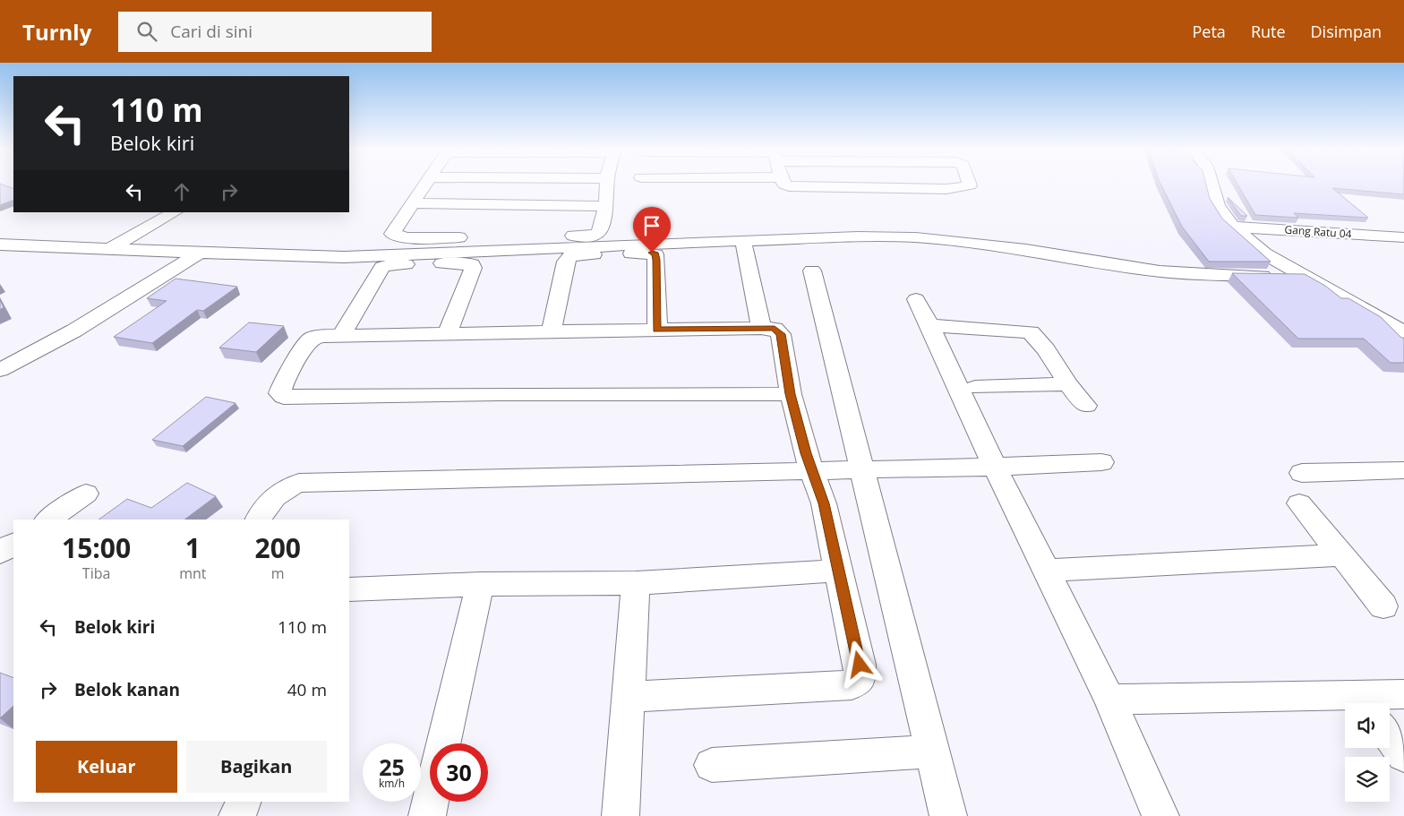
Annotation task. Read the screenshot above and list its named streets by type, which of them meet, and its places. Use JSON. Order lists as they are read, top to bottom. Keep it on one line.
{"streets":{"street":["Gang Ratu 04"]},"page":{"header":"Turnly","search":"Cari di sini","nav":["Peta","Rute","Disimpan"],"turn":["110 m","Belok kiri"],"eta":["15:00","Tiba","1","mnt","200","m"],"list":[{"name":"Belok kiri","value":"110 m"},{"name":"Belok kanan","value":"40 m"}],"buttons":["Keluar","Bagikan"],"speed":"25 km/h","limit":"30"}}
